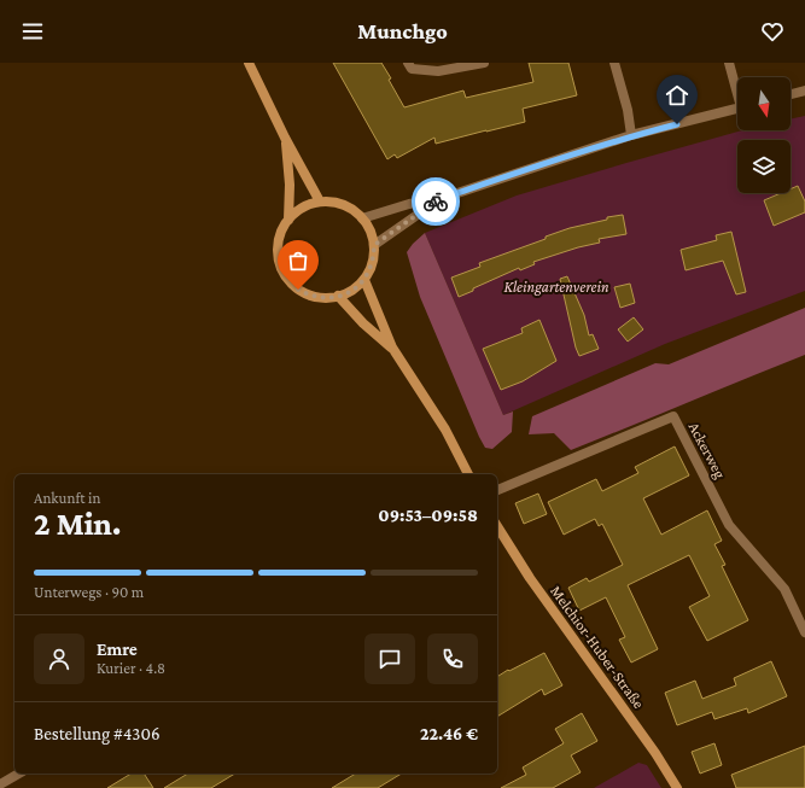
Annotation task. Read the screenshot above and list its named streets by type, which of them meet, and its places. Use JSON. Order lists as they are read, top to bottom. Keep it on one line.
{"streets":{"street":["Ackerweg","Melchior-Huber-Straße"]},"parks":["Kleingartenverein"],"north":"bottom","page":{"header":"Munchgo","heading":["2 Min.","Ankunft in","09:53–09:58"],"panel":["Emre","Kurier · 4.8","Bestellung #4306","22.46 €"],"bar":"Unterwegs · 90 m"}}
